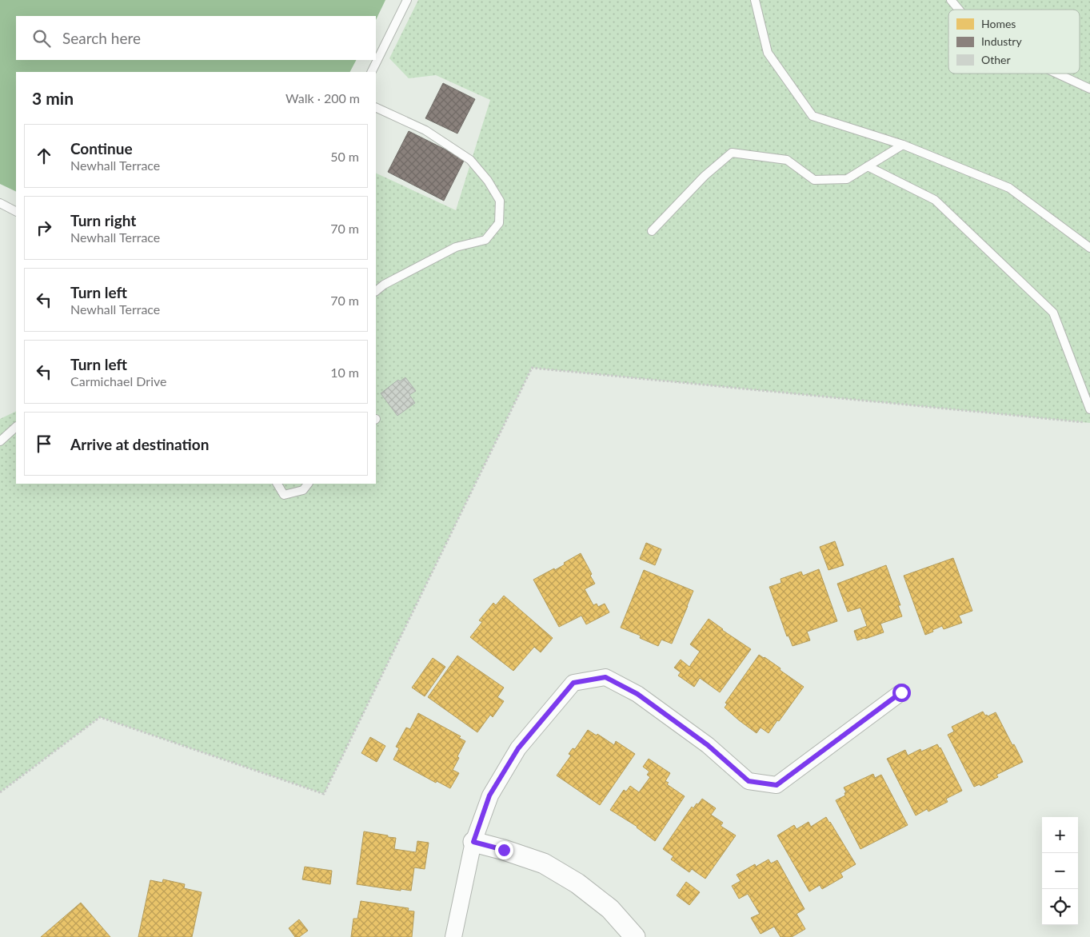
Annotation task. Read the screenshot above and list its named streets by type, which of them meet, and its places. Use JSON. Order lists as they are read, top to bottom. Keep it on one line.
{"legend":["Homes","Industry","Other"],"page":{"search":"Search here","heading":["3 min","Walk · 200 m"],"list":[["Continue","Newhall Terrace","50 m"],["Turn right","Newhall Terrace","70 m"],["Turn left","Newhall Terrace","70 m"],["Turn left","Carmichael Drive","10 m"],"Arrive at destination"],"map_buttons":["+","−"]}}
